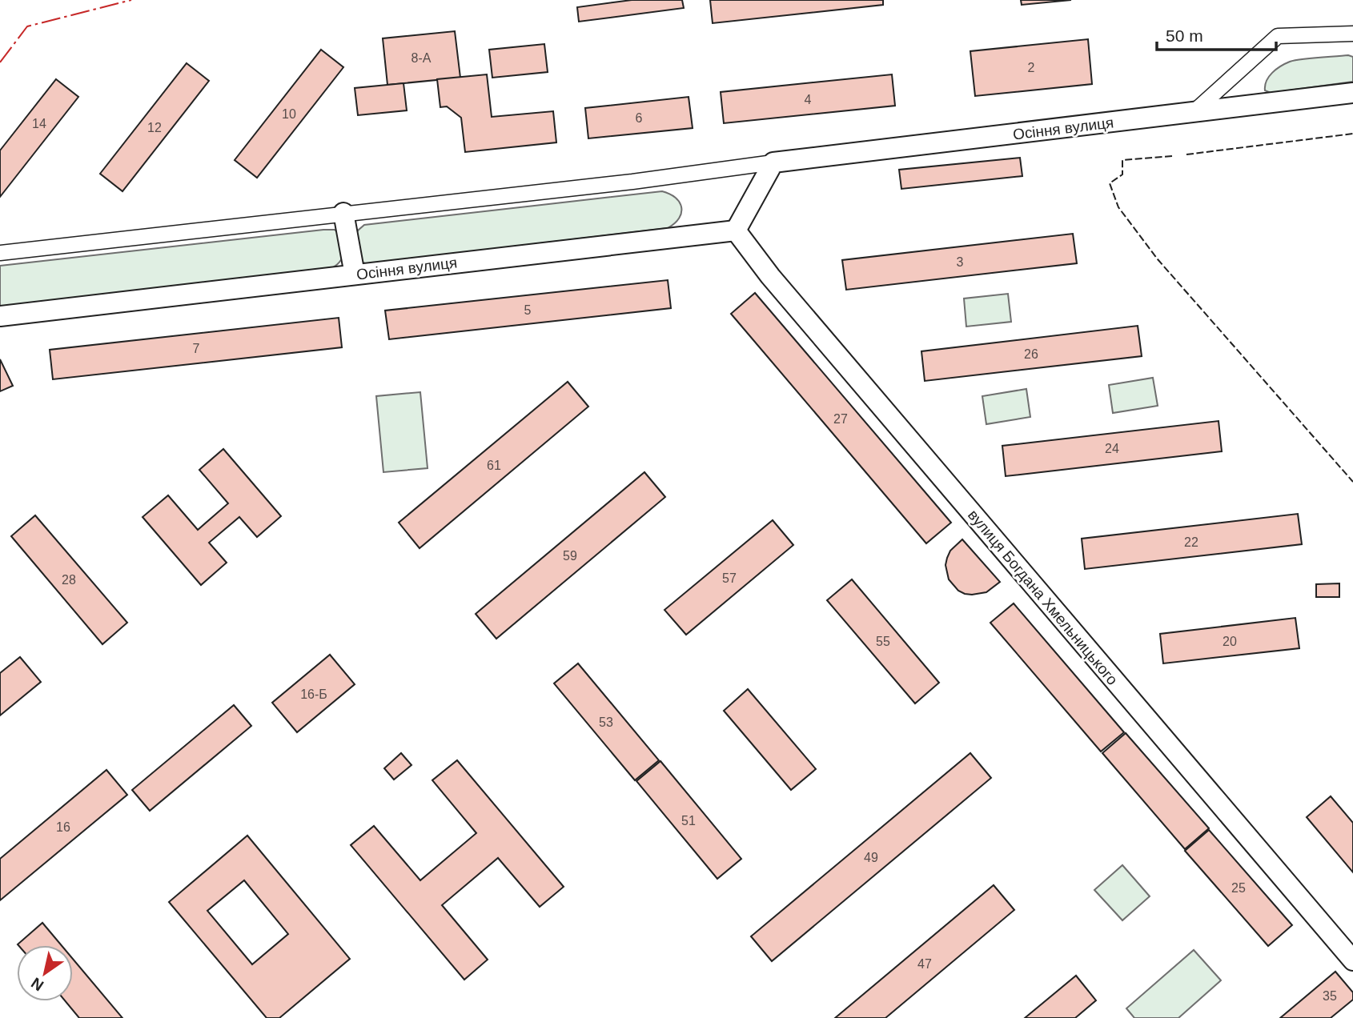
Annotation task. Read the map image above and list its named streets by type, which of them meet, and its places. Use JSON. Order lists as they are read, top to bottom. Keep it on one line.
{"streets":{"street":["Осіння вулиця","вулиця Богдана Хмельницького"]},"crossings":[["Осіння вулиця","вулиця Богдана Хмельницького"]],"house_numbers":["8-А","2","4","10","6","14","12","3","5","7","26","27","24","61","22","59","57","28","55","20","16-Б","53","51","16","49","25","47","35"],"scale_bar":"50 m","north":"bottom left"}
